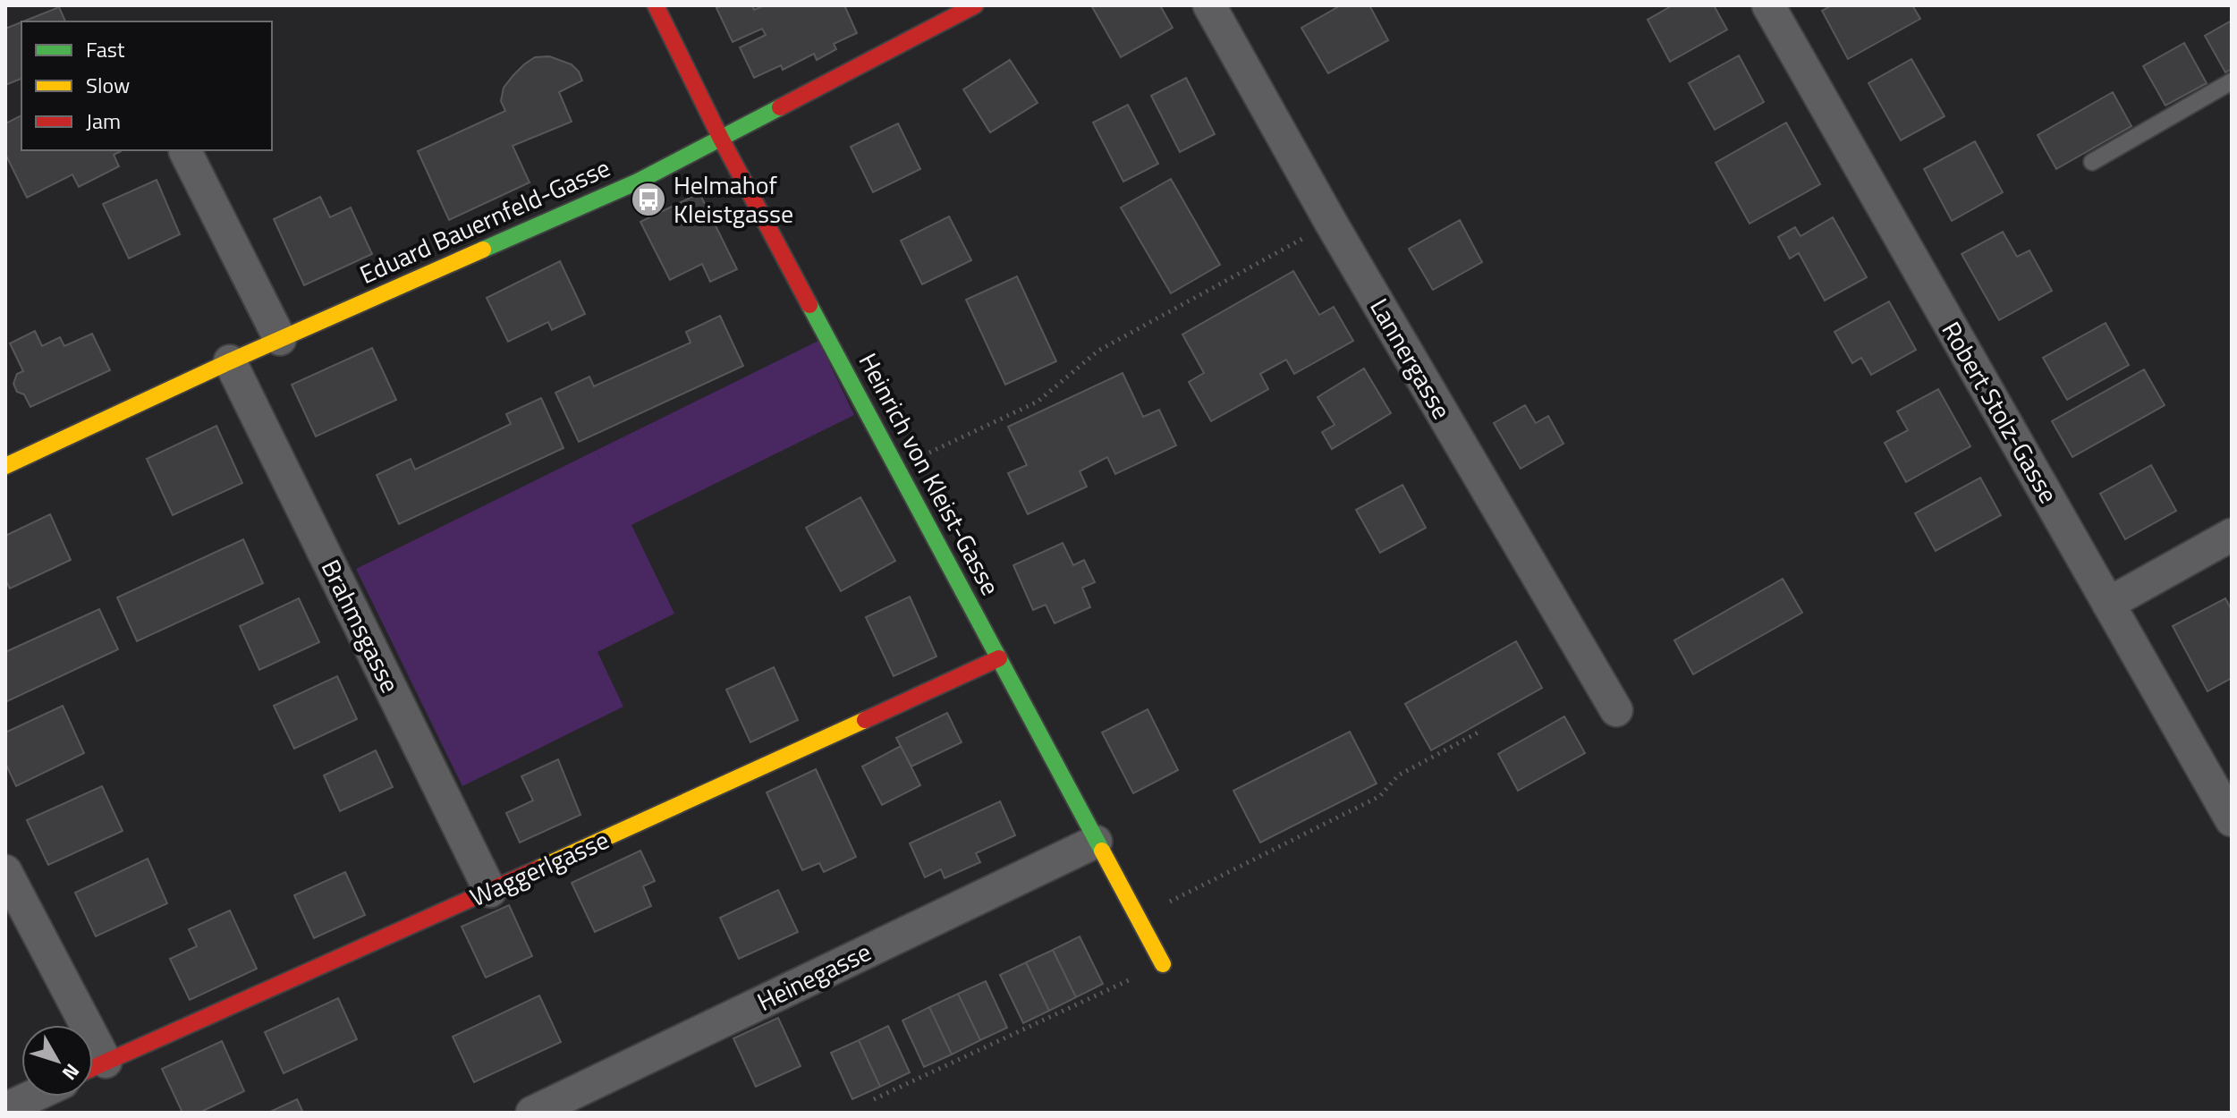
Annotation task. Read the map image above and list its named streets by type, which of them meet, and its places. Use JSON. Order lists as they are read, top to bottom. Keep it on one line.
{"streets":{"street":["Eduard Bauernfeld-Gasse","Lannergasse","Robert Stolz-Gasse","Heinrich von Kleist-Gasse","Brahmsgasse","Waggerlgasse","Heinegasse"]},"crossings":[["Eduard Bauernfeld-Gasse","Heinrich von Kleist-Gasse"],["Eduard Bauernfeld-Gasse","Brahmsgasse"],["Heinrich von Kleist-Gasse","Waggerlgasse"],["Heinrich von Kleist-Gasse","Heinegasse"],["Brahmsgasse","Waggerlgasse"]],"places":{"bus stop":["Helmahof Kleistgasse"]},"legend":["Fast","Slow","Jam"],"north":"bottom right"}
